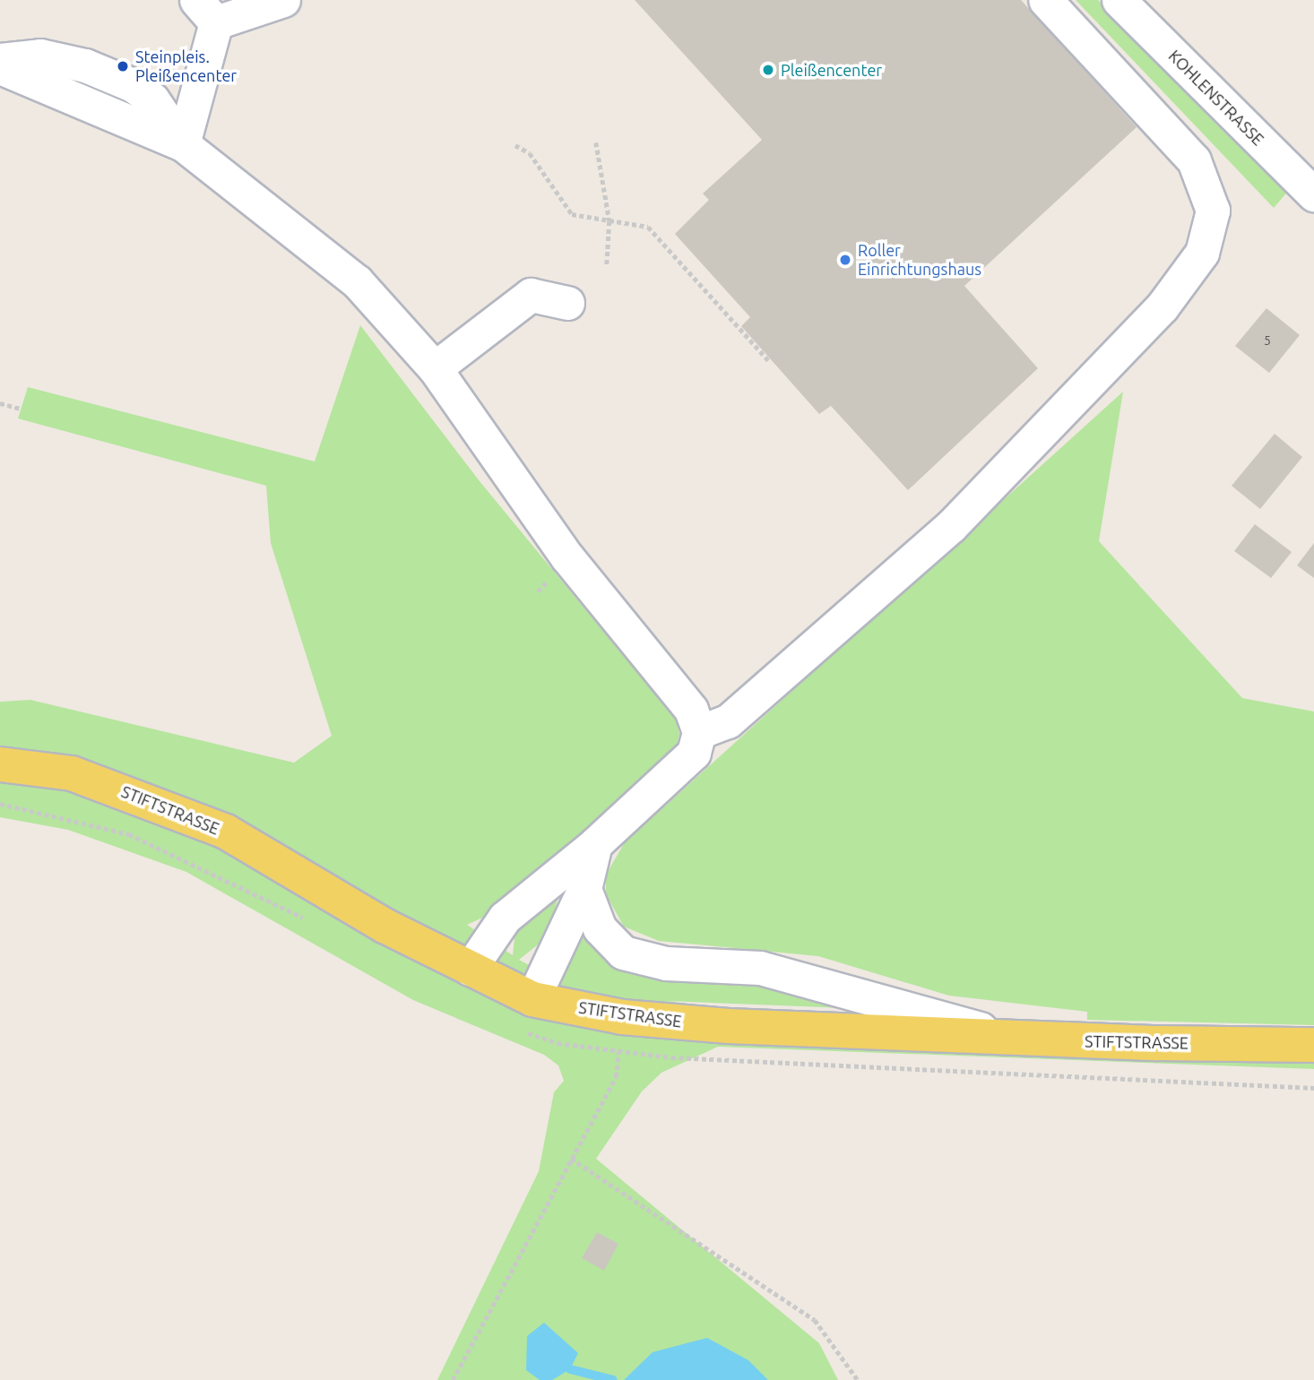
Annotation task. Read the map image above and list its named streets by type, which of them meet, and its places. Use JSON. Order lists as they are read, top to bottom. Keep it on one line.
{"streets":{"main road":["STIFTSTRASSE"],"street":["KOHLENSTRASSE"]},"places":["Steinpleis. Pleißencenter","Pleißencenter","Roller Einrichtungshaus"],"house_numbers":["5"]}
